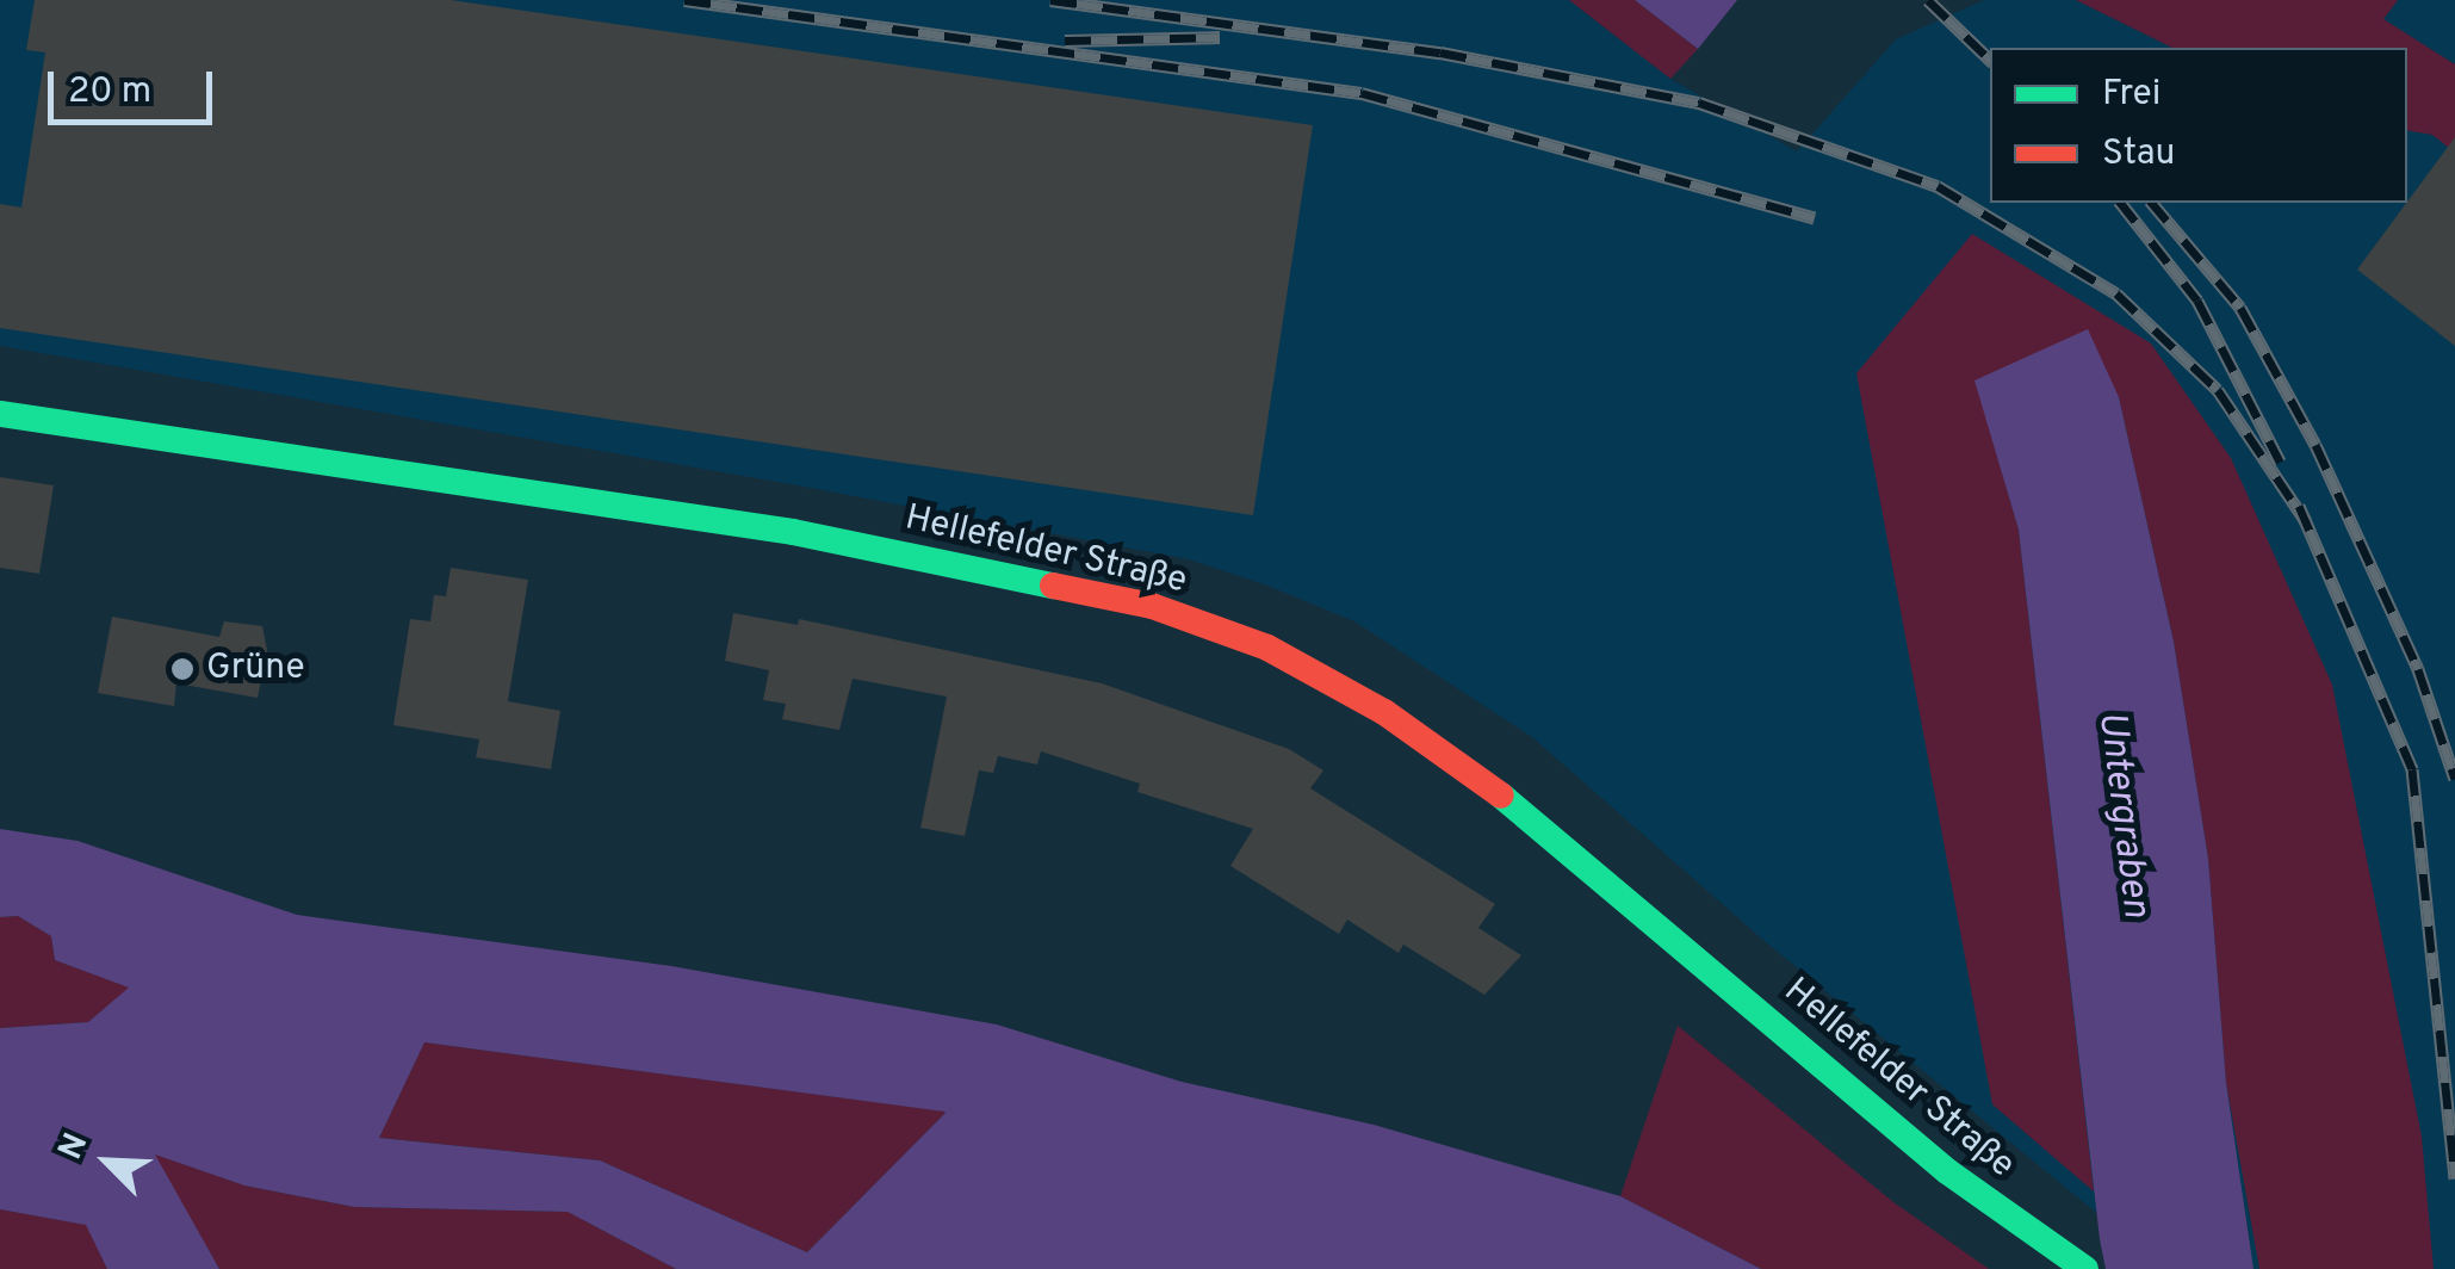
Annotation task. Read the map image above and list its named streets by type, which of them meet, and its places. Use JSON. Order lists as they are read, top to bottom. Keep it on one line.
{"streets":{"street":["Hellefelder Straße"]},"water":["Untergraben"],"places":["Grüne"],"legend":["Frei","Stau"],"scale_bar":"20 m","north":"top left"}
